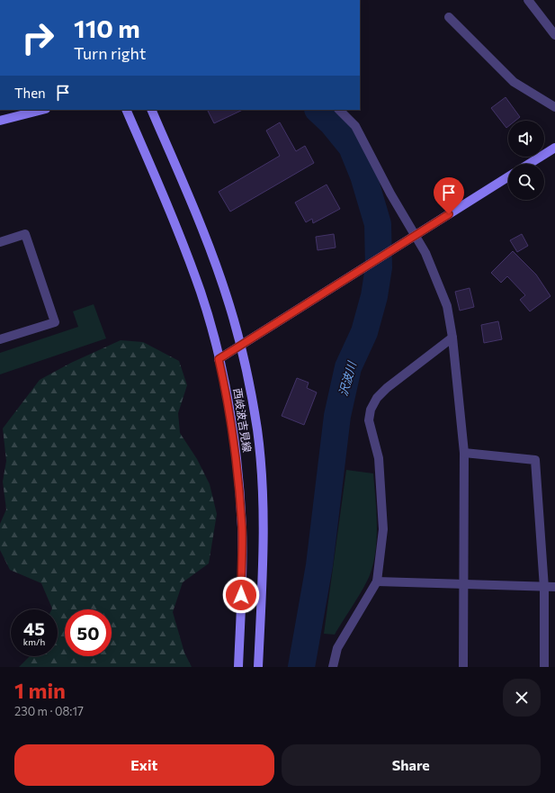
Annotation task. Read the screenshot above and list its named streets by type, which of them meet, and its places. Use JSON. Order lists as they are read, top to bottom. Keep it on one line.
{"streets":{"main road":["西岐波吉見線"]},"water":["沢波川"],"page":{"turn":["110 m","Turn right"],"then":"Then","speed":"45 km/h","limit":"50","heading":["1 min","230 m · 08:17"],"buttons":["Exit","Share"]}}
